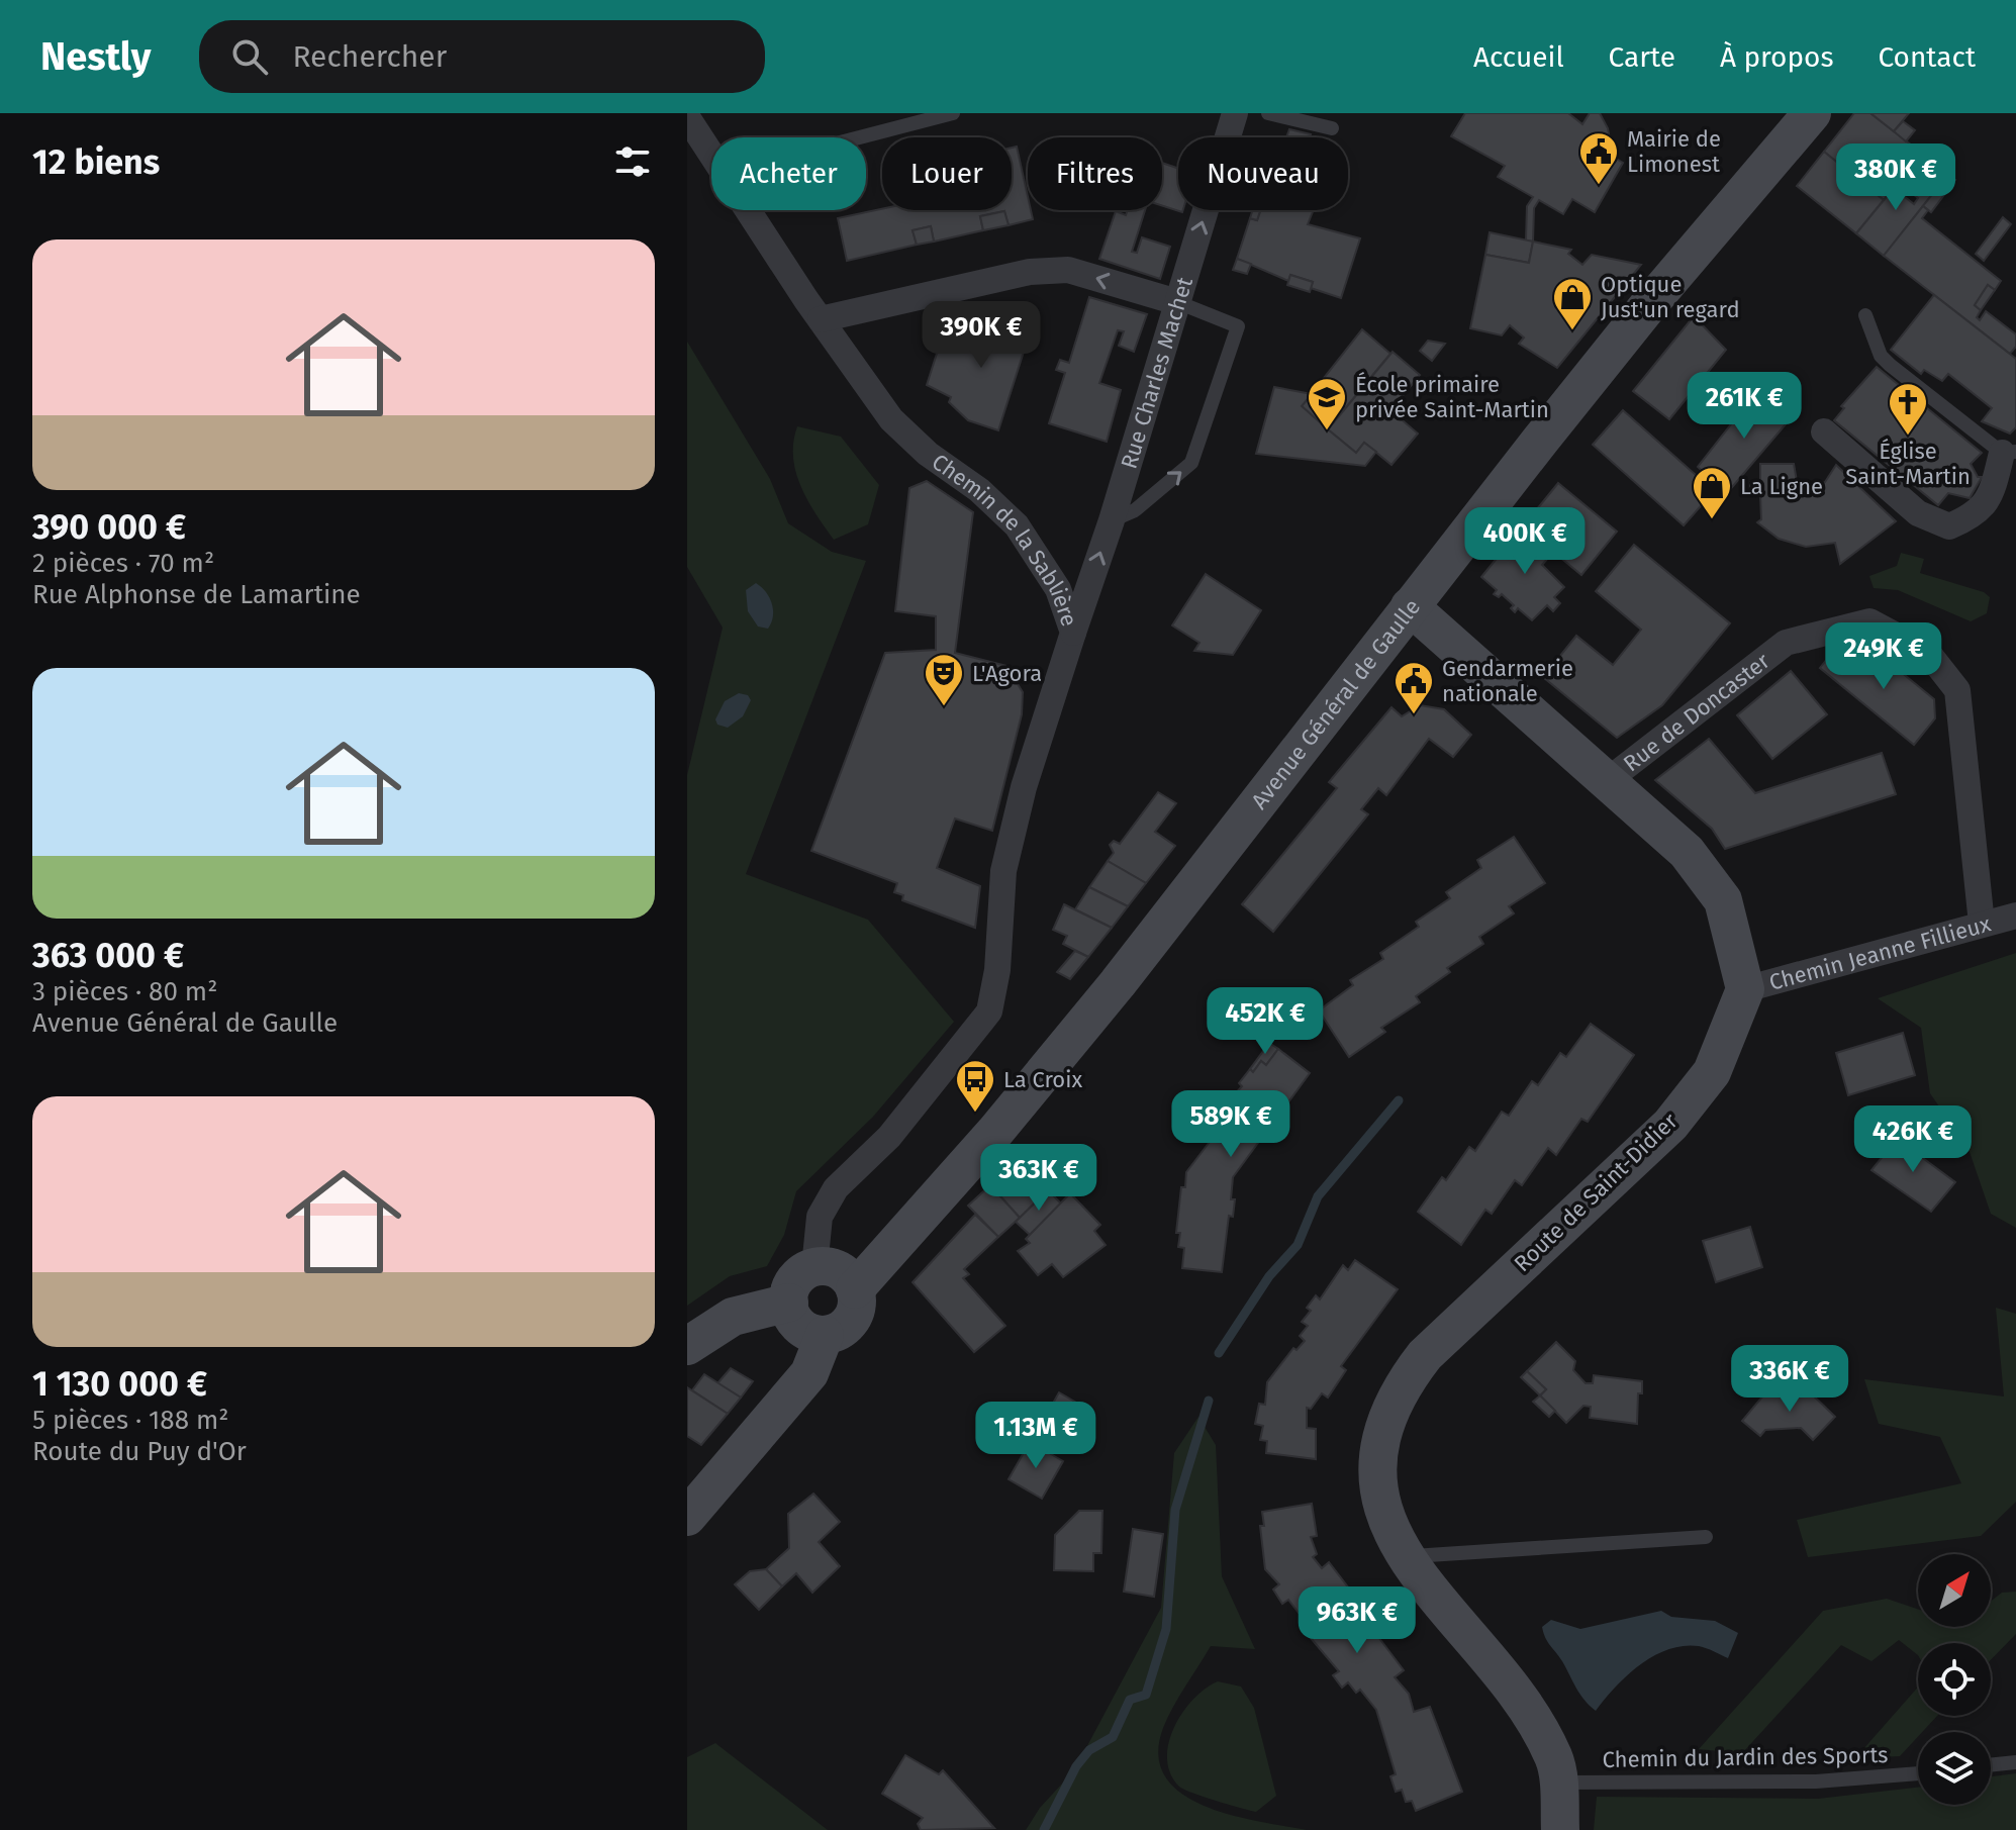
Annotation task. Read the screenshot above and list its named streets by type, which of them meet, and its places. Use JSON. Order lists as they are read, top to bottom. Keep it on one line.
{"streets":{"main road":["Avenue Général de Gaulle","Route de Saint-Didier"],"street":["Rue Charles Machet","Chemin de la Sablière","Rue de Doncaster","Chemin Jeanne Fillieux"],"lane":["Chemin du Jardin des Sports"]},"crossings":[["Rue Charles Machet","Chemin de la Sablière"],["Chemin de la Sablière","Avenue Général de Gaulle"],["Rue de Doncaster","Chemin Jeanne Fillieux"],["Chemin Jeanne Fillieux","Route de Saint-Didier"],["Route de Saint-Didier","Chemin du Jardin des Sports"]],"one_way":["Rue Charles Machet"],"places":{"public building":["Mairie de Limonest","Gendarmerie nationale"],"shop":["Optique Just'un regard","La Ligne"],"school or university":["École primaire privée Saint-Martin"],"church":["Église Saint-Martin"],"theatre":["L'Agora"],"bus stop":["La Croix"]},"north":"top right","page":{"header":"Nestly","search":"Rechercher","nav":["Accueil","Carte","À propos","Contact"],"heading":"12 biens","chip":["Acheter","Louer","Filtres","Nouveau"],"price":["380K €","390K €","261K €","400K €","249K €","452K €","589K €","426K €","363K €","336K €","1.13M €","963K €"],"list":[{"name":"390 000 €","note":"2 pièces · 70 m² · Rue Alphonse de Lamartine"},{"name":"363 000 €","note":"3 pièces · 80 m² · Avenue Général de Gaulle"},{"name":"1 130 000 €","note":"5 pièces · 188 m² · Route du Puy d'Or"}]}}
